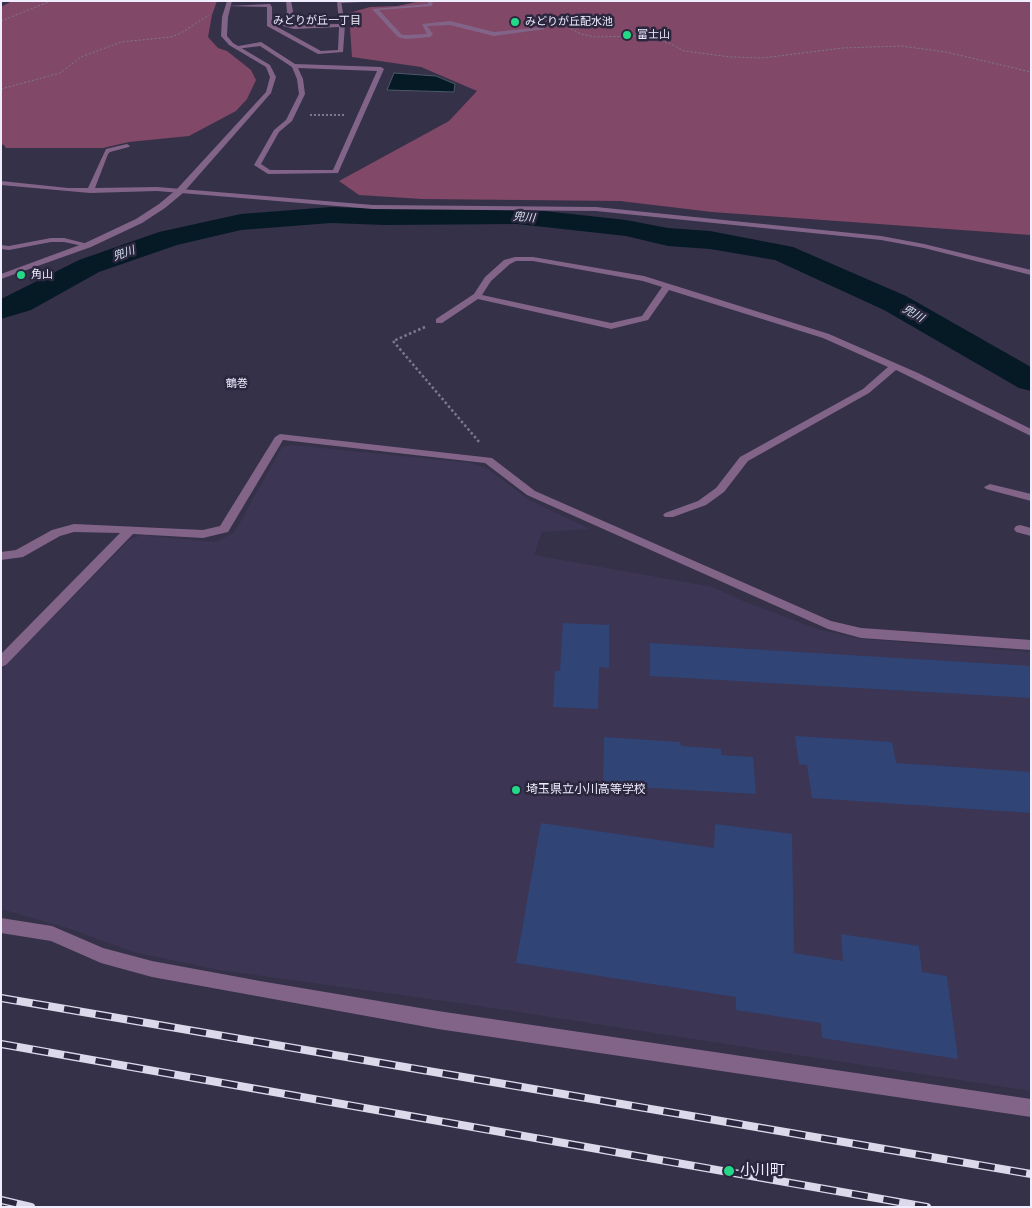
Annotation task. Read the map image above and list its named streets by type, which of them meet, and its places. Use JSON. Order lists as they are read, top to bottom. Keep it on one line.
{"districts":["みどりが丘一丁目","鶴巻"],"water":["兜川"],"places":["みどりが丘配水池","富士山","角山","埼玉県立小川高等学校","小川町"]}
